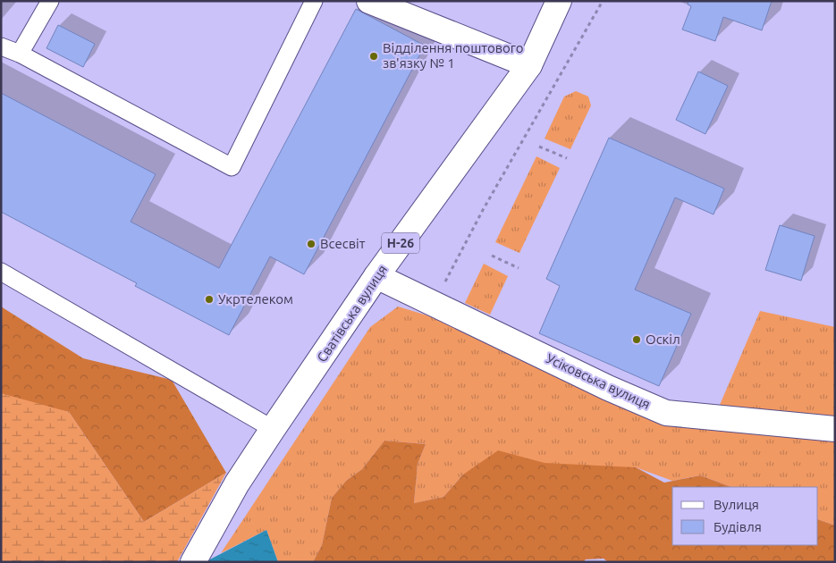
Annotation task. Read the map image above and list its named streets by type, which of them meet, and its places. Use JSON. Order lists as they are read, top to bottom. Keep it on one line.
{"streets":{"main road":["Н-26","Сватівська вулиця","Усіковська вулиця"]},"crossings":[["Сватівська вулиця","Усіковська вулиця"]],"places":["Відділення поштового зв'язку № 1","Всесвіт","Укртелеком","Оскіл"],"legend":["Вулиця","Будівля"]}
